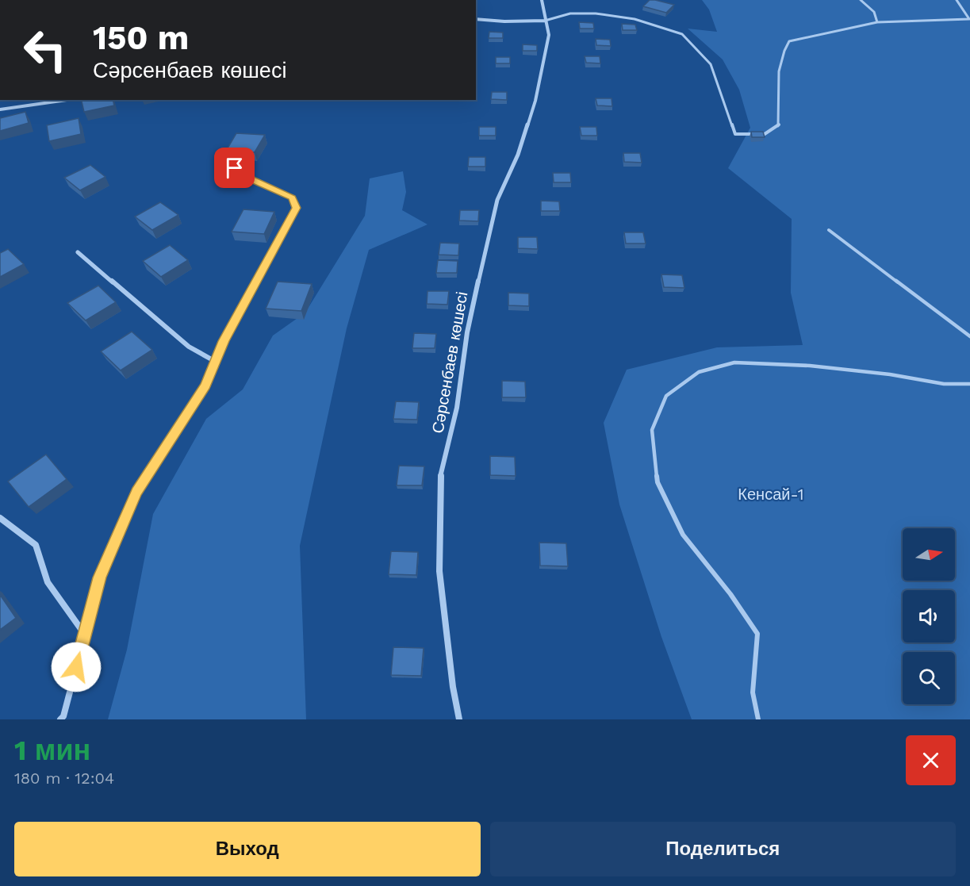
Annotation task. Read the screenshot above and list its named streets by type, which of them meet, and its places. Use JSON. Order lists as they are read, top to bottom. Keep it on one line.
{"streets":{"street":["Сәрсенбаев көшесі"]},"parks":["Кенсай-1"],"north":"right","page":{"turn":["150 m","Сәрсенбаев көшесі"],"heading":["1 мин","180 m · 12:04"],"buttons":["Выход","Поделиться"]}}
